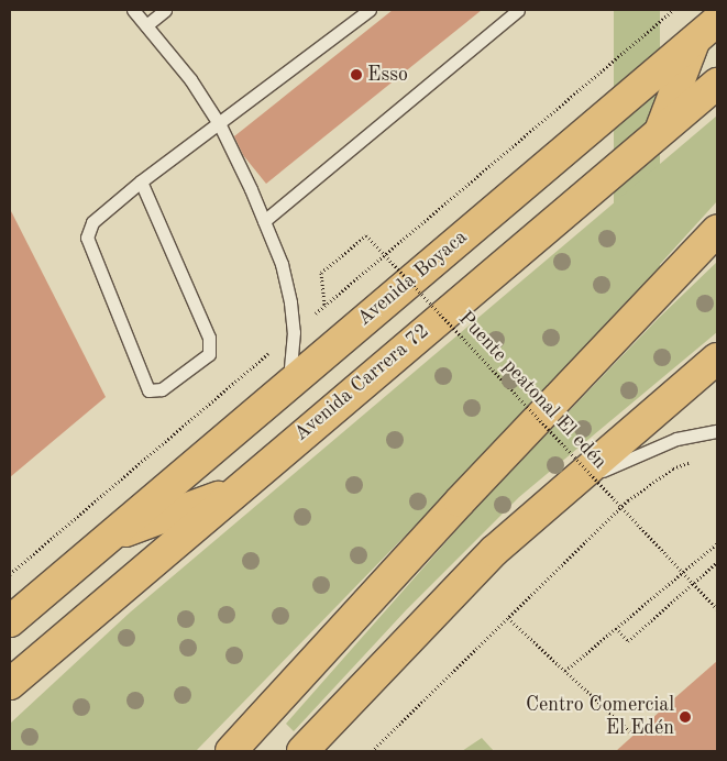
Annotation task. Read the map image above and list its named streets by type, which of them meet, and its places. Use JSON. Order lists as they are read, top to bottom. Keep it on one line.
{"streets":{"highway":["Avenida Boyaca","Avenida Carrera 72"],"path":["Puente peatonal El edén"]},"places":["Esso","Centro Comercial El Edén"]}
